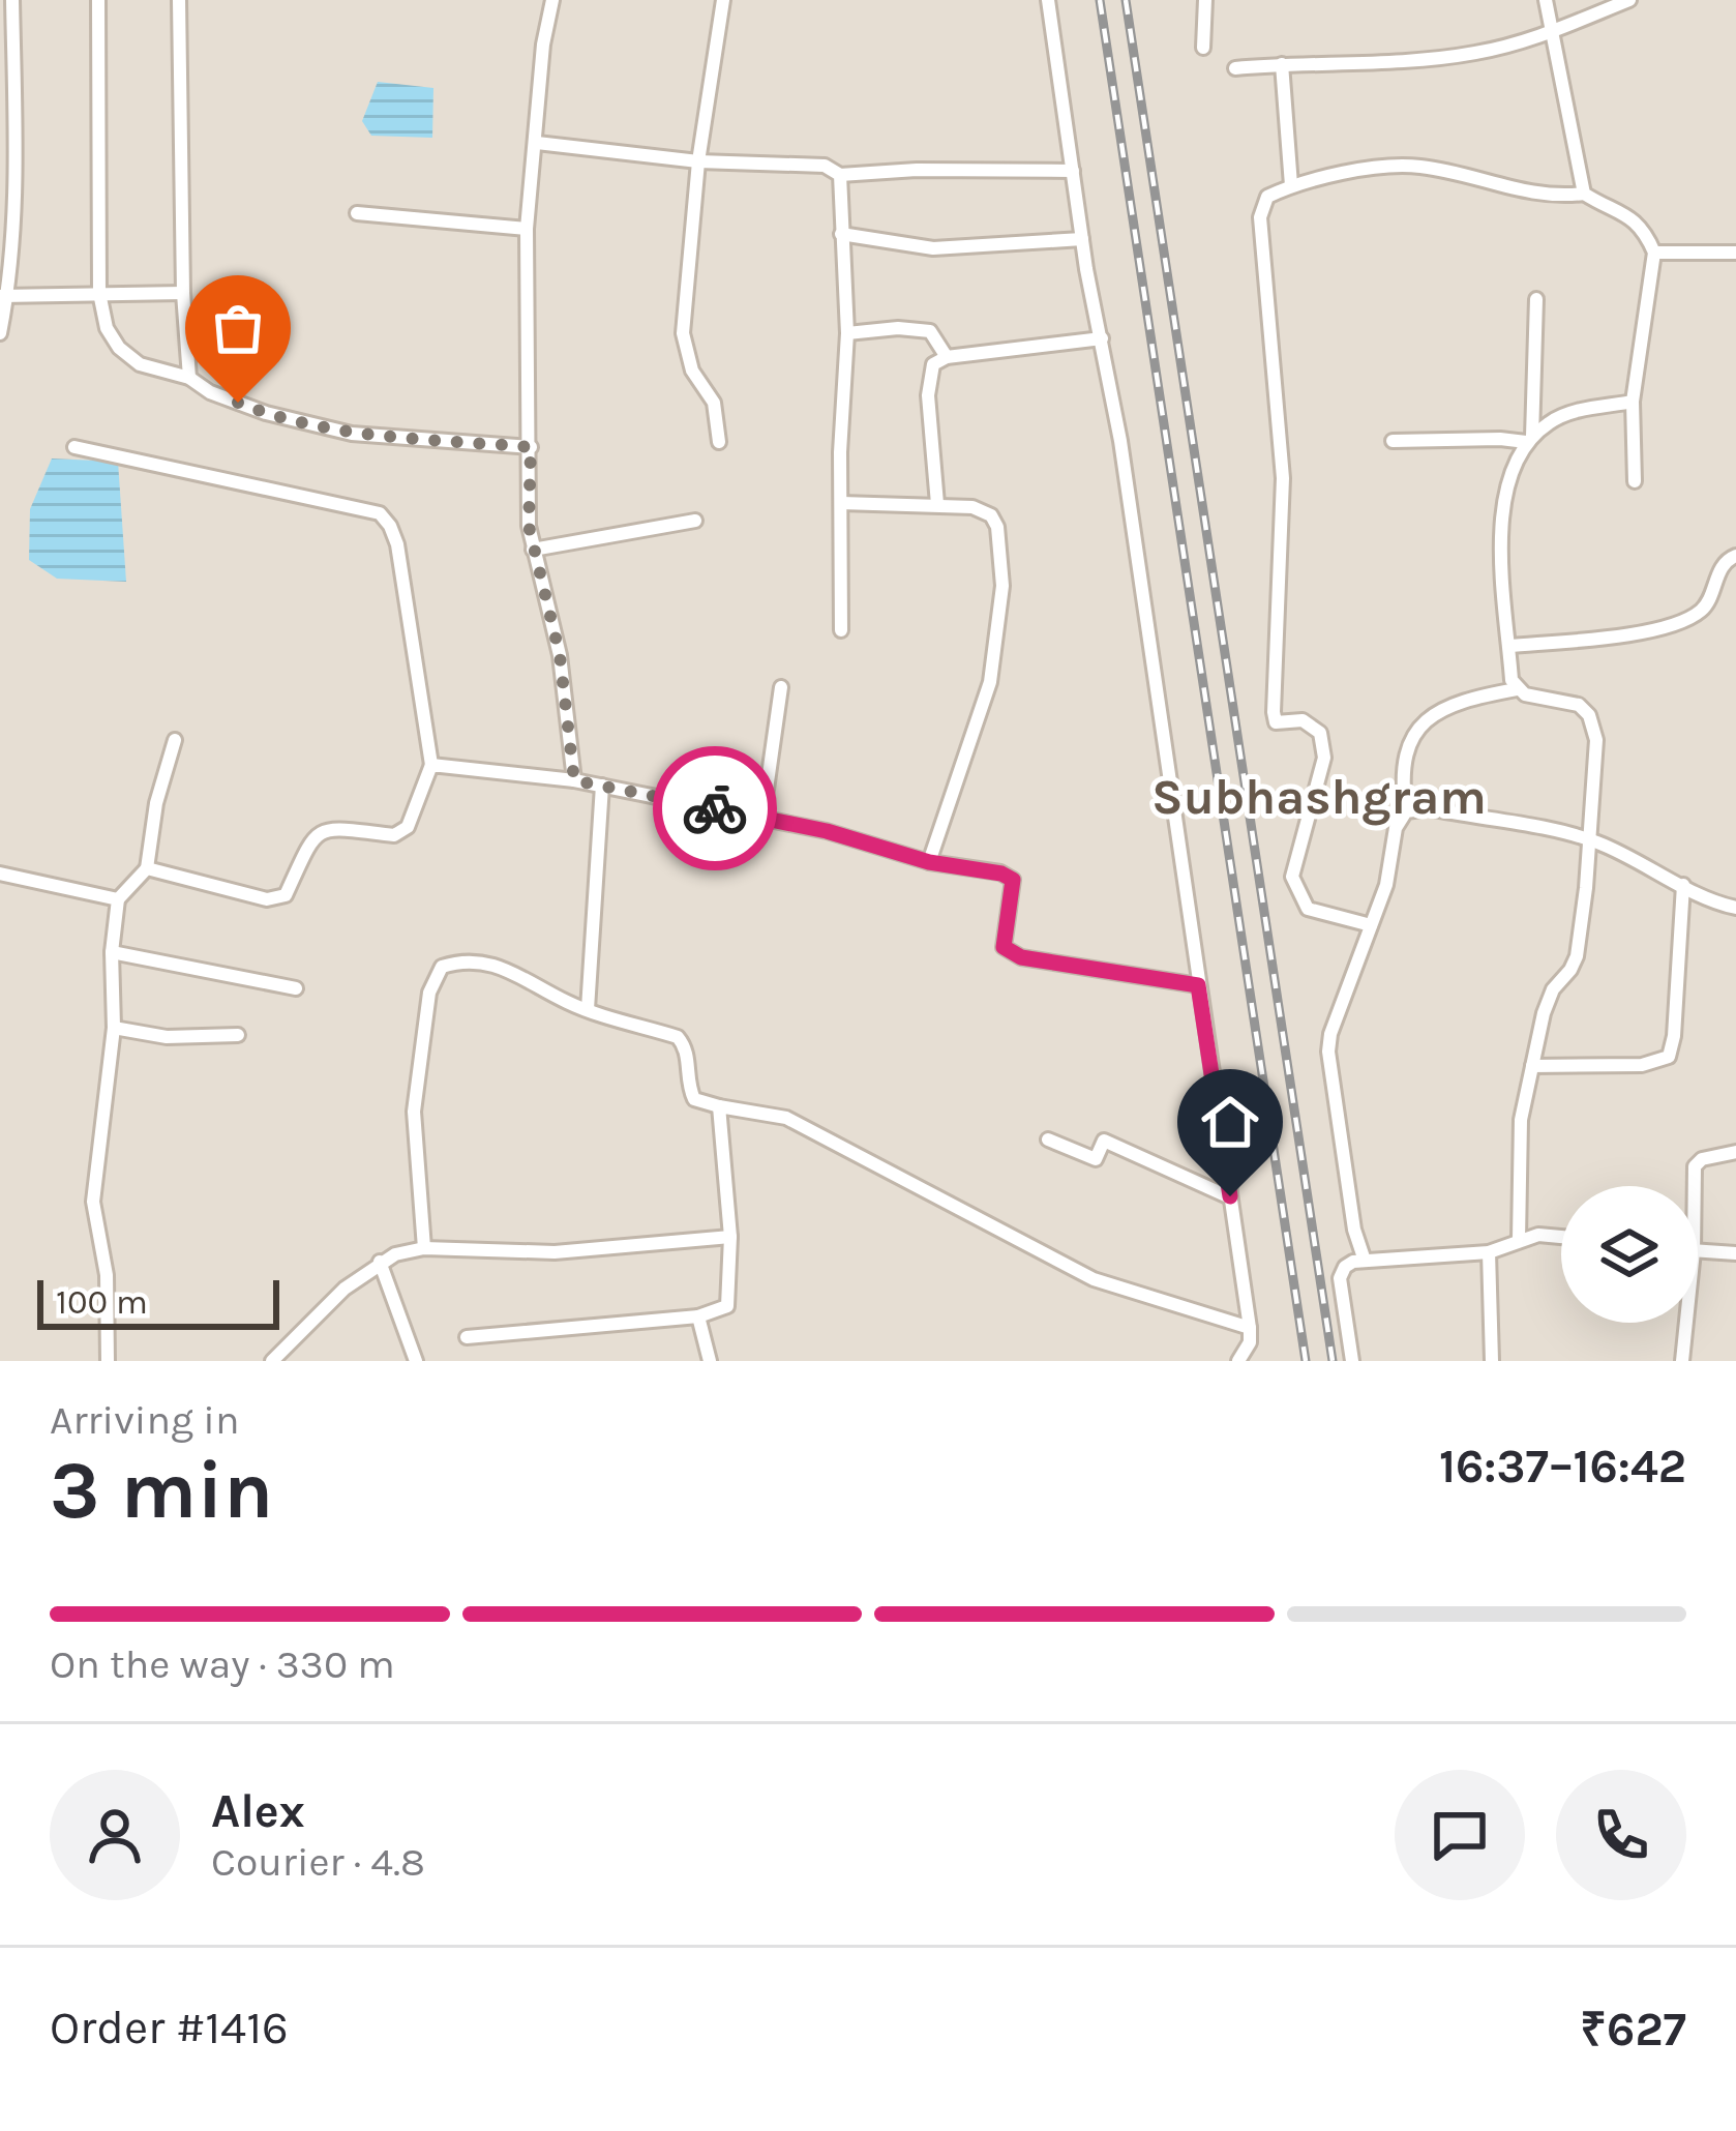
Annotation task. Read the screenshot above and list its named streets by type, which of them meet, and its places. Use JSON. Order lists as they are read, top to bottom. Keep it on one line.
{"districts":["Subhashgram"],"scale_bar":"100 m","page":{"scale":"100 m","heading":["3 min","Arriving in","16:37–16:42"],"panel":["Alex","Courier · 4.8","Order #1416","₹627"],"bar":"On the way · 330 m"}}
